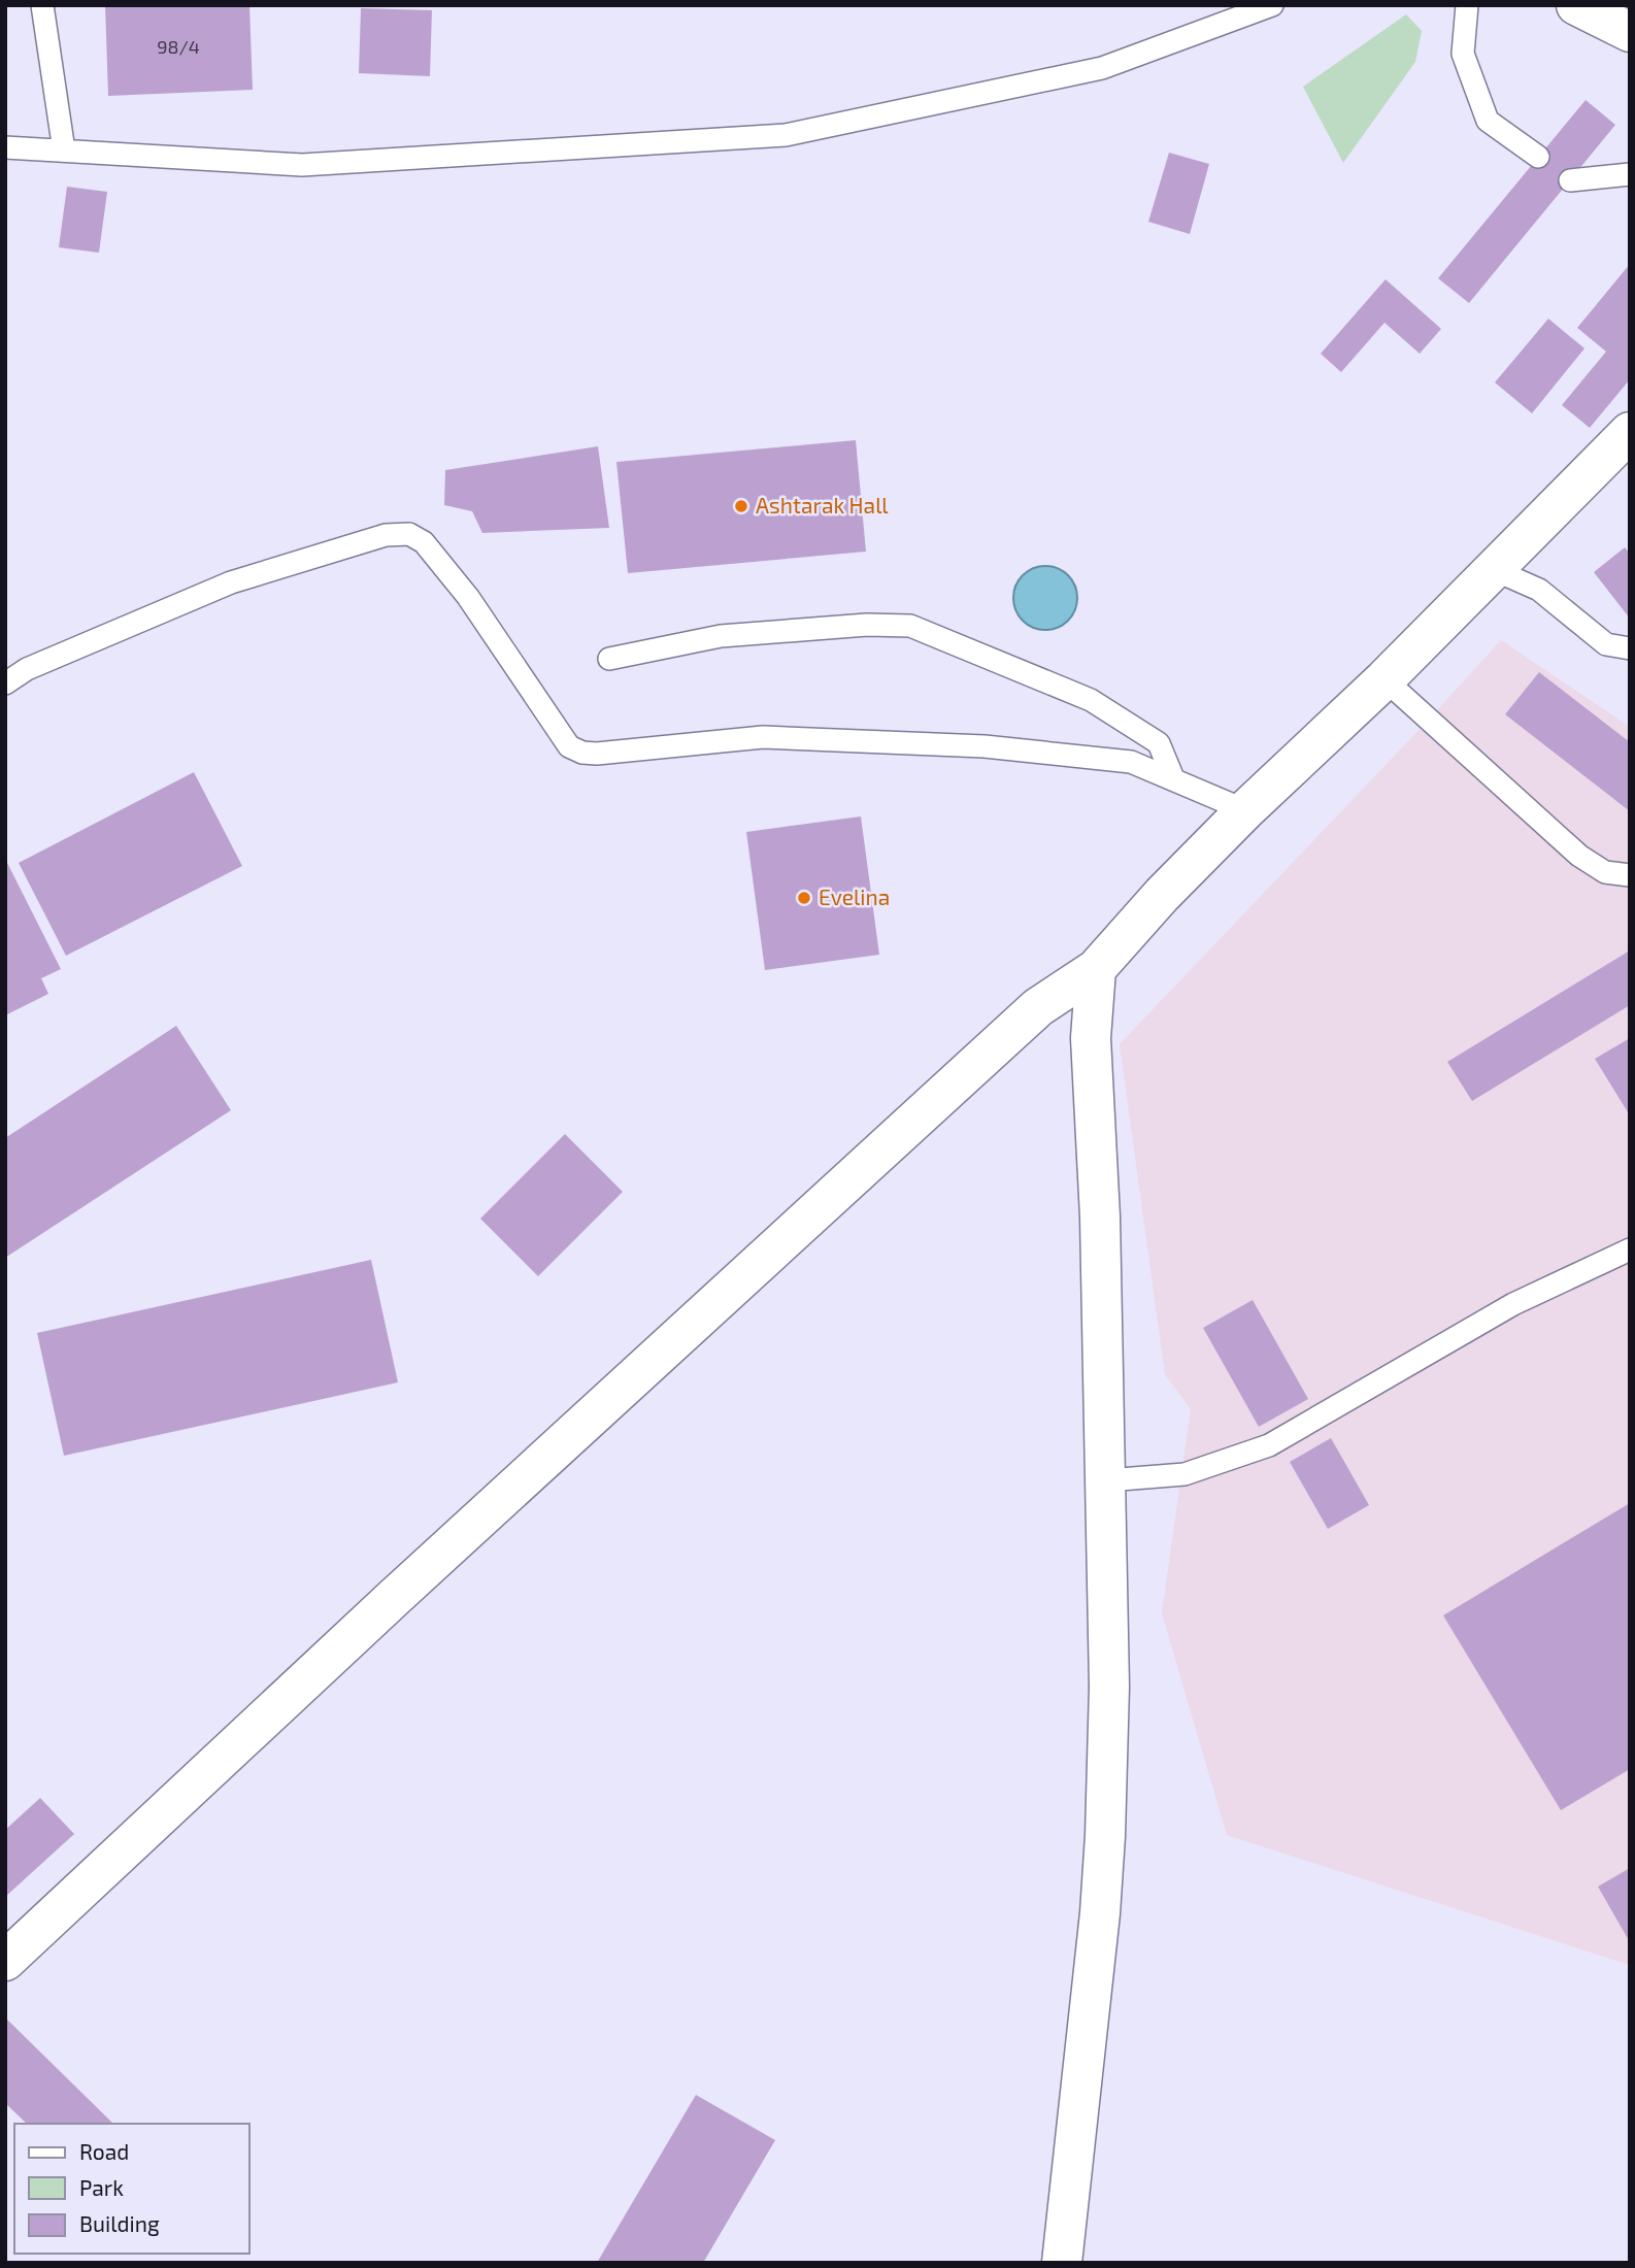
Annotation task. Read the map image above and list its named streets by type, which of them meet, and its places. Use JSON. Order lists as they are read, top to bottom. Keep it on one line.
{"places":["Ashtarak Hall","Evelina"],"house_numbers":["98/4"],"legend":["Road","Park","Building"]}
